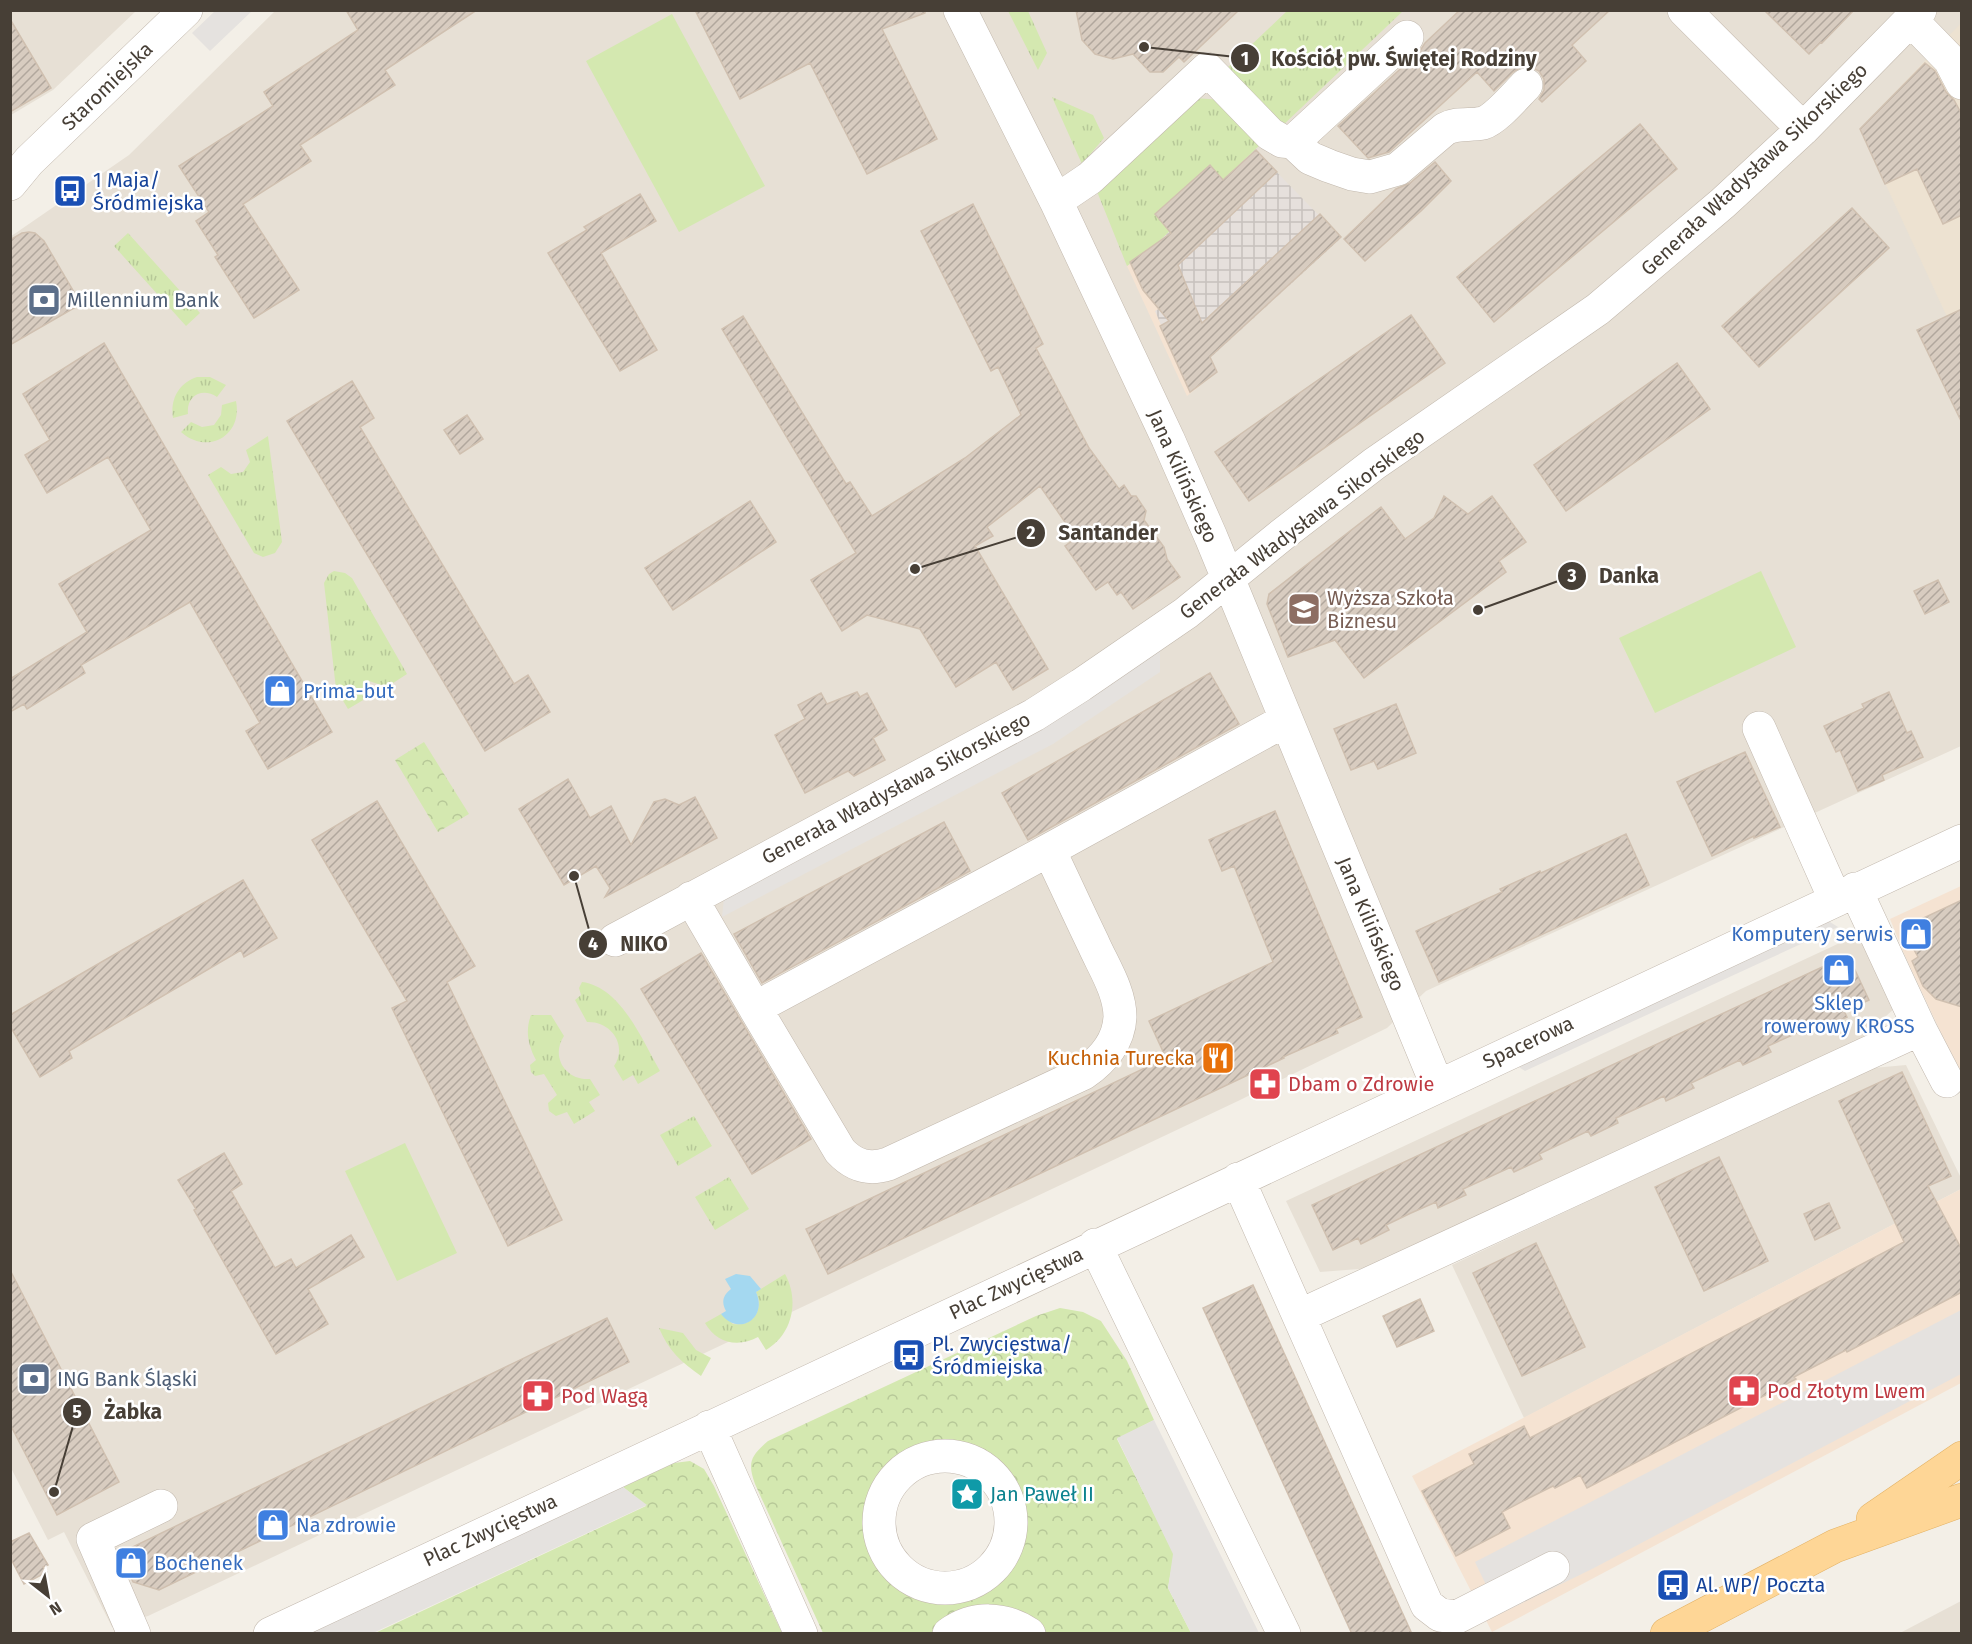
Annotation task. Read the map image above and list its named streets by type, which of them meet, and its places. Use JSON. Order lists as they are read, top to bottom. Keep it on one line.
{"streets":{"street":["Staromiejska","Generała Władysława Sikorskiego","Jana Kilińskiego","Spacerowa","Plac Zwycięstwa"]},"crossings":[["Generała Władysława Sikorskiego","Jana Kilińskiego"],["Jana Kilińskiego","Spacerowa"],["Spacerowa","Plac Zwycięstwa"]],"places":{"other":["Kościół pw. Świętej Rodziny","Santander","Danka","NIKO","Żabka"],"bus stop":["1 Maja/ Śródmiejska","Pl. Zwycięstwa/ Śródmiejska","Al. WP/ Poczta"],"bank":["Millennium Bank","ING Bank Śląski"],"school or university":["Wyższa Szkoła Biznesu"],"shop":["Prima-but","Komputery serwis","Sklep rowerowy KROSS","Na zdrowie","Bochenek"],"restaurant":["Kuchnia Turecka"],"pharmacy":["Dbam o Zdrowie","Pod Złotym Lwem","Pod Wagą"],"place":["Jan Paweł II"]},"north":"bottom right"}
